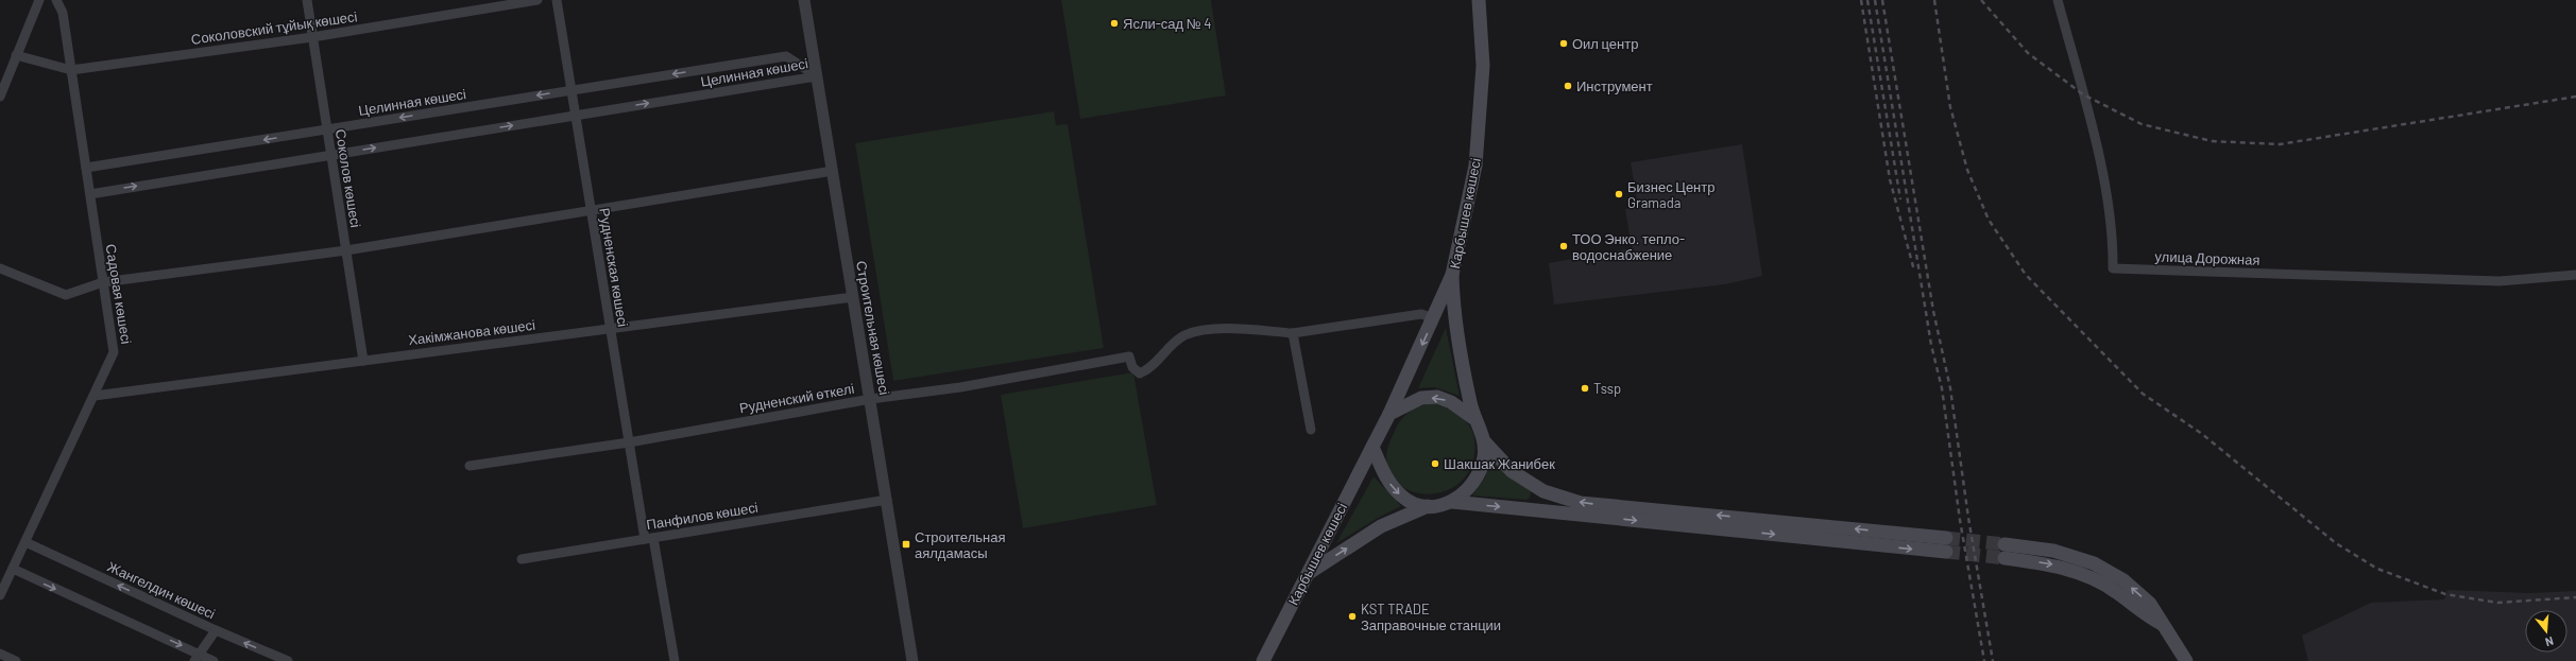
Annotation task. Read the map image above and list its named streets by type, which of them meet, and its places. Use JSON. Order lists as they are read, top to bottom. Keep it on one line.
{"streets":{"main road":["Карбышев көшесі"],"street":["Соколовский тұйық көшесі","Целинная көшесі","Соколов көшесі","улица Дорожная","Рудненская көшесі","Садовая көшесі","Строительная көшесі","Хакімжанова көшесі","Рудненский өткелі","Панфилов көшесі","Жангелдин көшесі"]},"crossings":[["Соколовский тұйық көшесі","Соколов көшесі"],["Соколовский тұйық көшесі","Садовая көшесі"],["Целинная көшесі","Соколов көшесі"],["Целинная көшесі","Рудненская көшесі"],["Целинная көшесі","Садовая көшесі"],["Целинная көшесі","Строительная көшесі"],["Соколов көшесі","Хакімжанова көшесі"],["Рудненская көшесі","Хакімжанова көшесі"],["Рудненская көшесі","Рудненский өткелі"],["Рудненская көшесі","Панфилов көшесі"],["Садовая көшесі","Хакімжанова көшесі"],["Садовая көшесі","Жангелдин көшесі"],["Строительная көшесі","Хакімжанова көшесі"],["Строительная көшесі","Рудненский өткелі"],["Строительная көшесі","Панфилов көшесі"]],"places":{"other":["Ясли-сад № 4","Оил центр","Инструмент","Бизнес Центр Gramada","ТОО Энко. тепло- водоснабжение","Tssp","Шакшак Жанибек","KST TRADE Заправочные станции"],"transit":["Строительная аялдамасы"]},"north":"bottom"}
